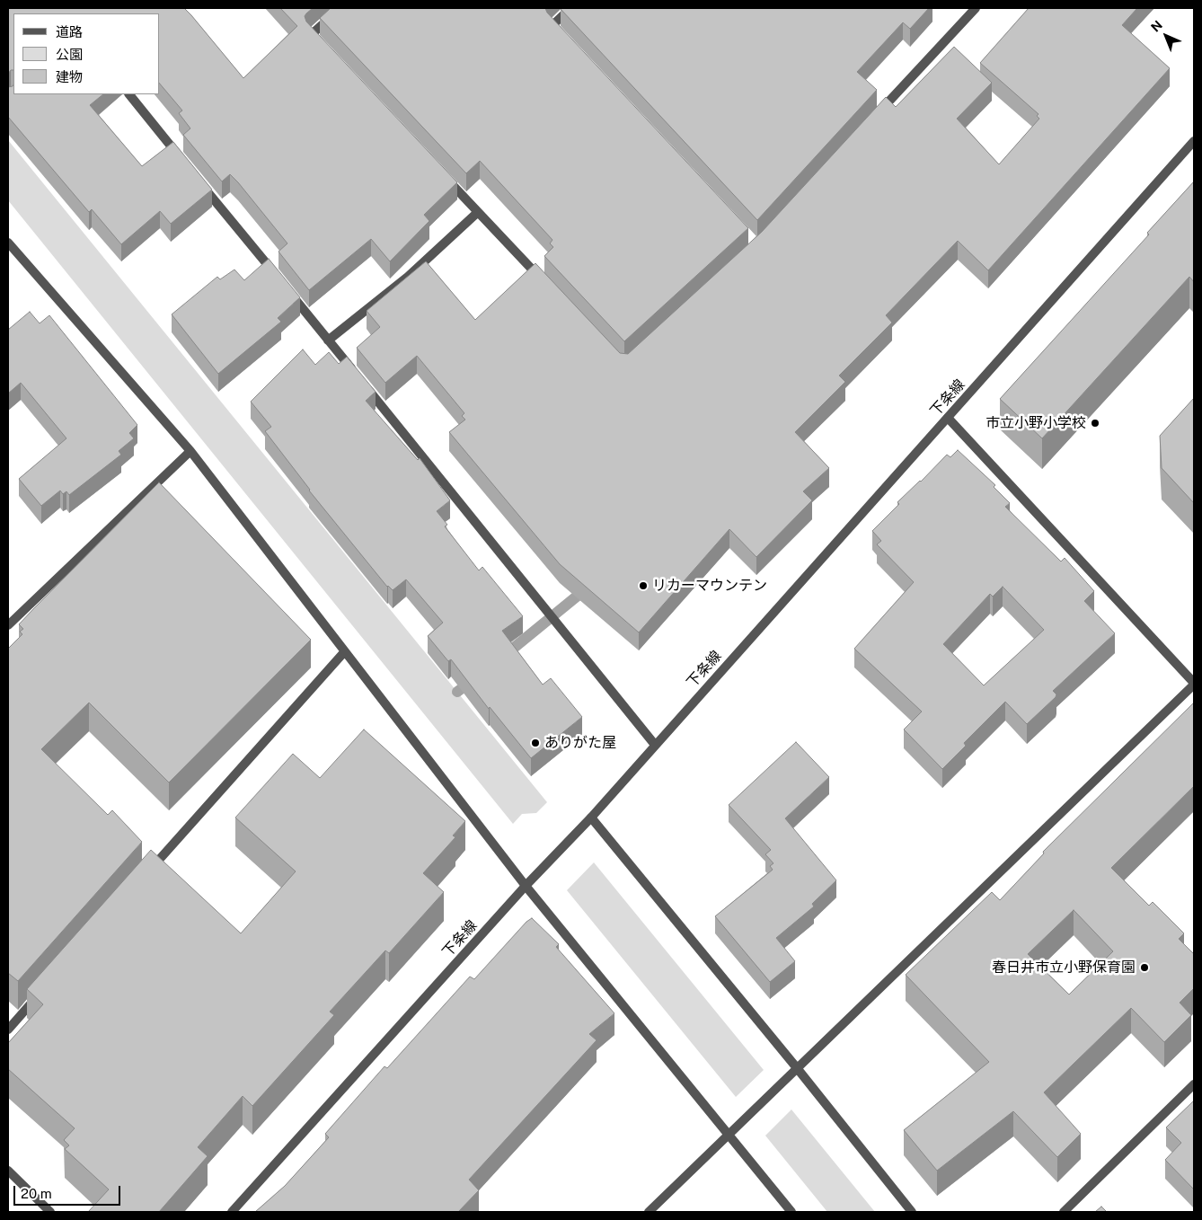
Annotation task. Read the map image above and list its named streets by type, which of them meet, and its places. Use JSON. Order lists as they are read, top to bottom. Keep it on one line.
{"streets":{"street":["下条線"]},"places":["市立小野小学校","リカーマウンテン","ありがた屋","春日井市立小野保育園"],"legend":["道路","公園","建物"],"scale_bar":"20 m","north":"top left"}
